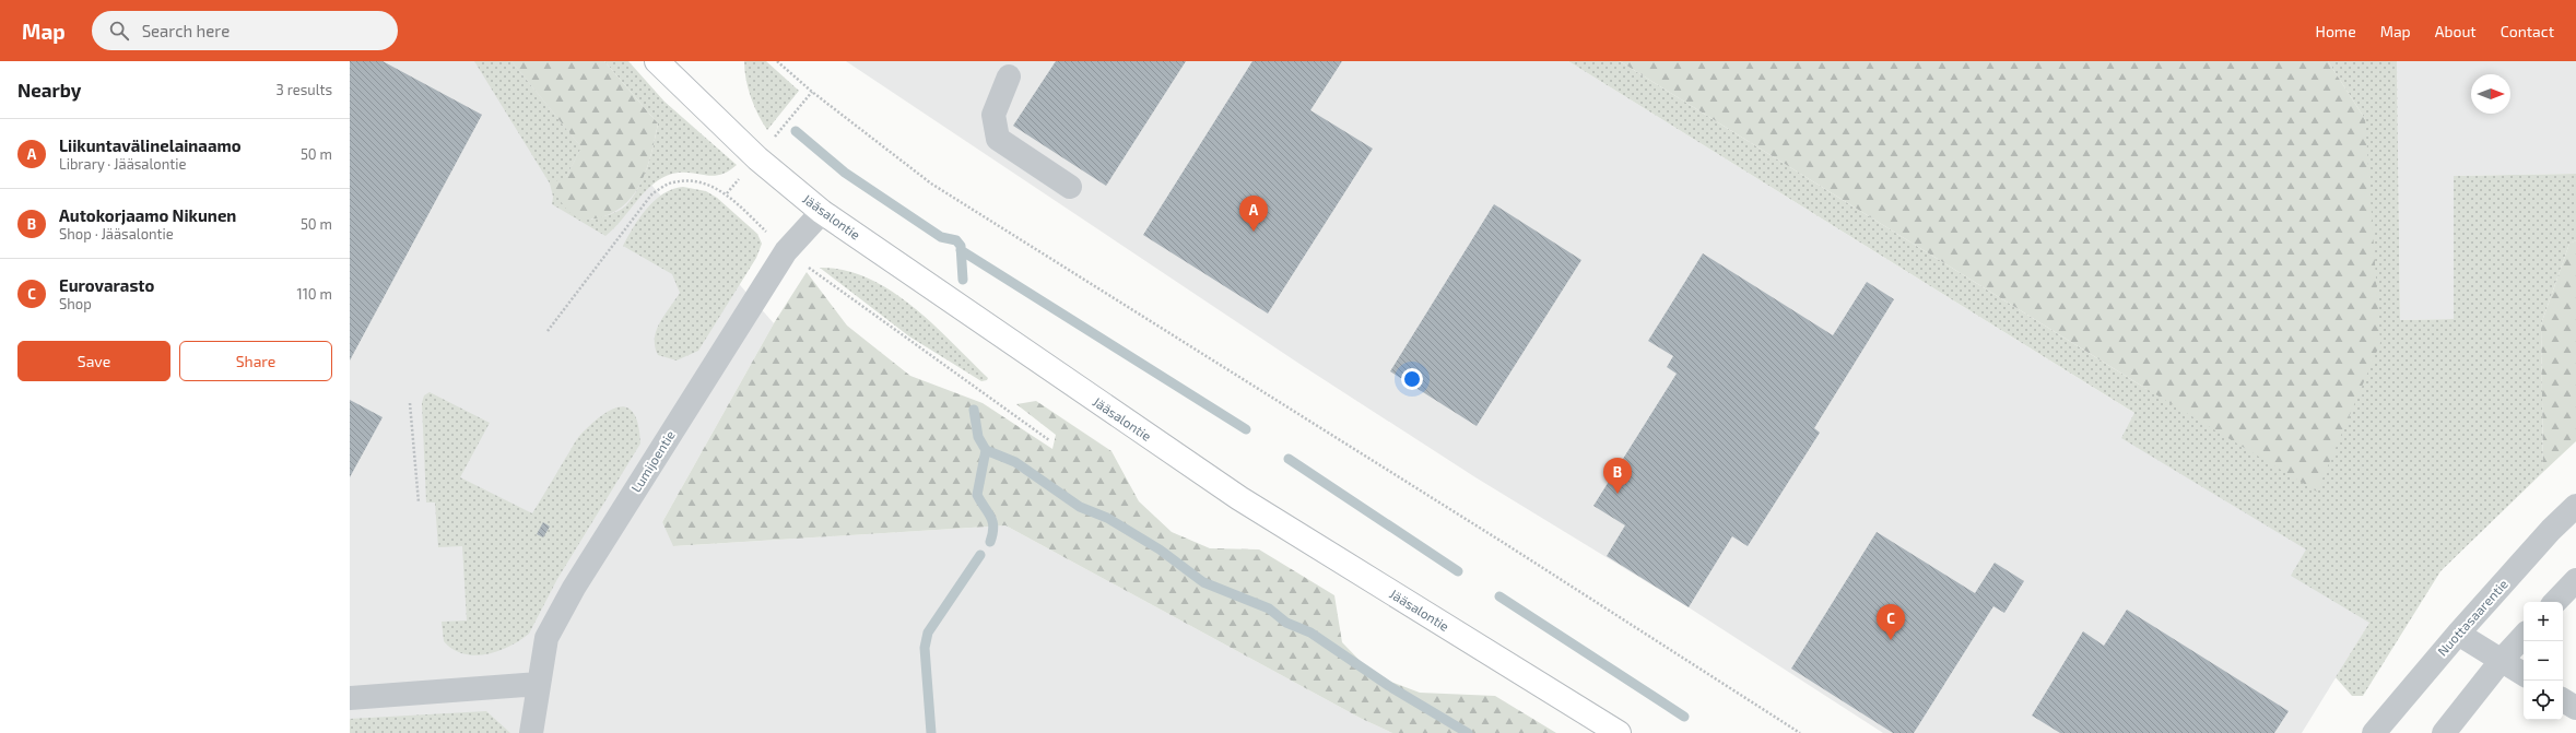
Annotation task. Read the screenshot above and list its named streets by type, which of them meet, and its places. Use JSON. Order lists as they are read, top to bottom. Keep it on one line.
{"streets":{"main road":["Jääsalontie"],"street":["Lumijoentie","Nuottasaarentie"]},"crossings":[["Jääsalontie","Lumijoentie"]],"north":"right","page":{"header":"Map","search":"Search here","nav":["Home","Map","About","Contact"],"heading":["Nearby","3 results"],"list":[{"mark":"A","name":"Liikuntavälinelainaamo","note":"Library · Jääsalontie","value":"50 m"},{"mark":"B","name":"Autokorjaamo Nikunen","note":"Shop · Jääsalontie","value":"50 m"},{"mark":"C","name":"Eurovarasto","note":"Shop","value":"110 m"}],"pins":["A","B","C"],"buttons":["Save","Share"],"map_buttons":["+","−"]}}
